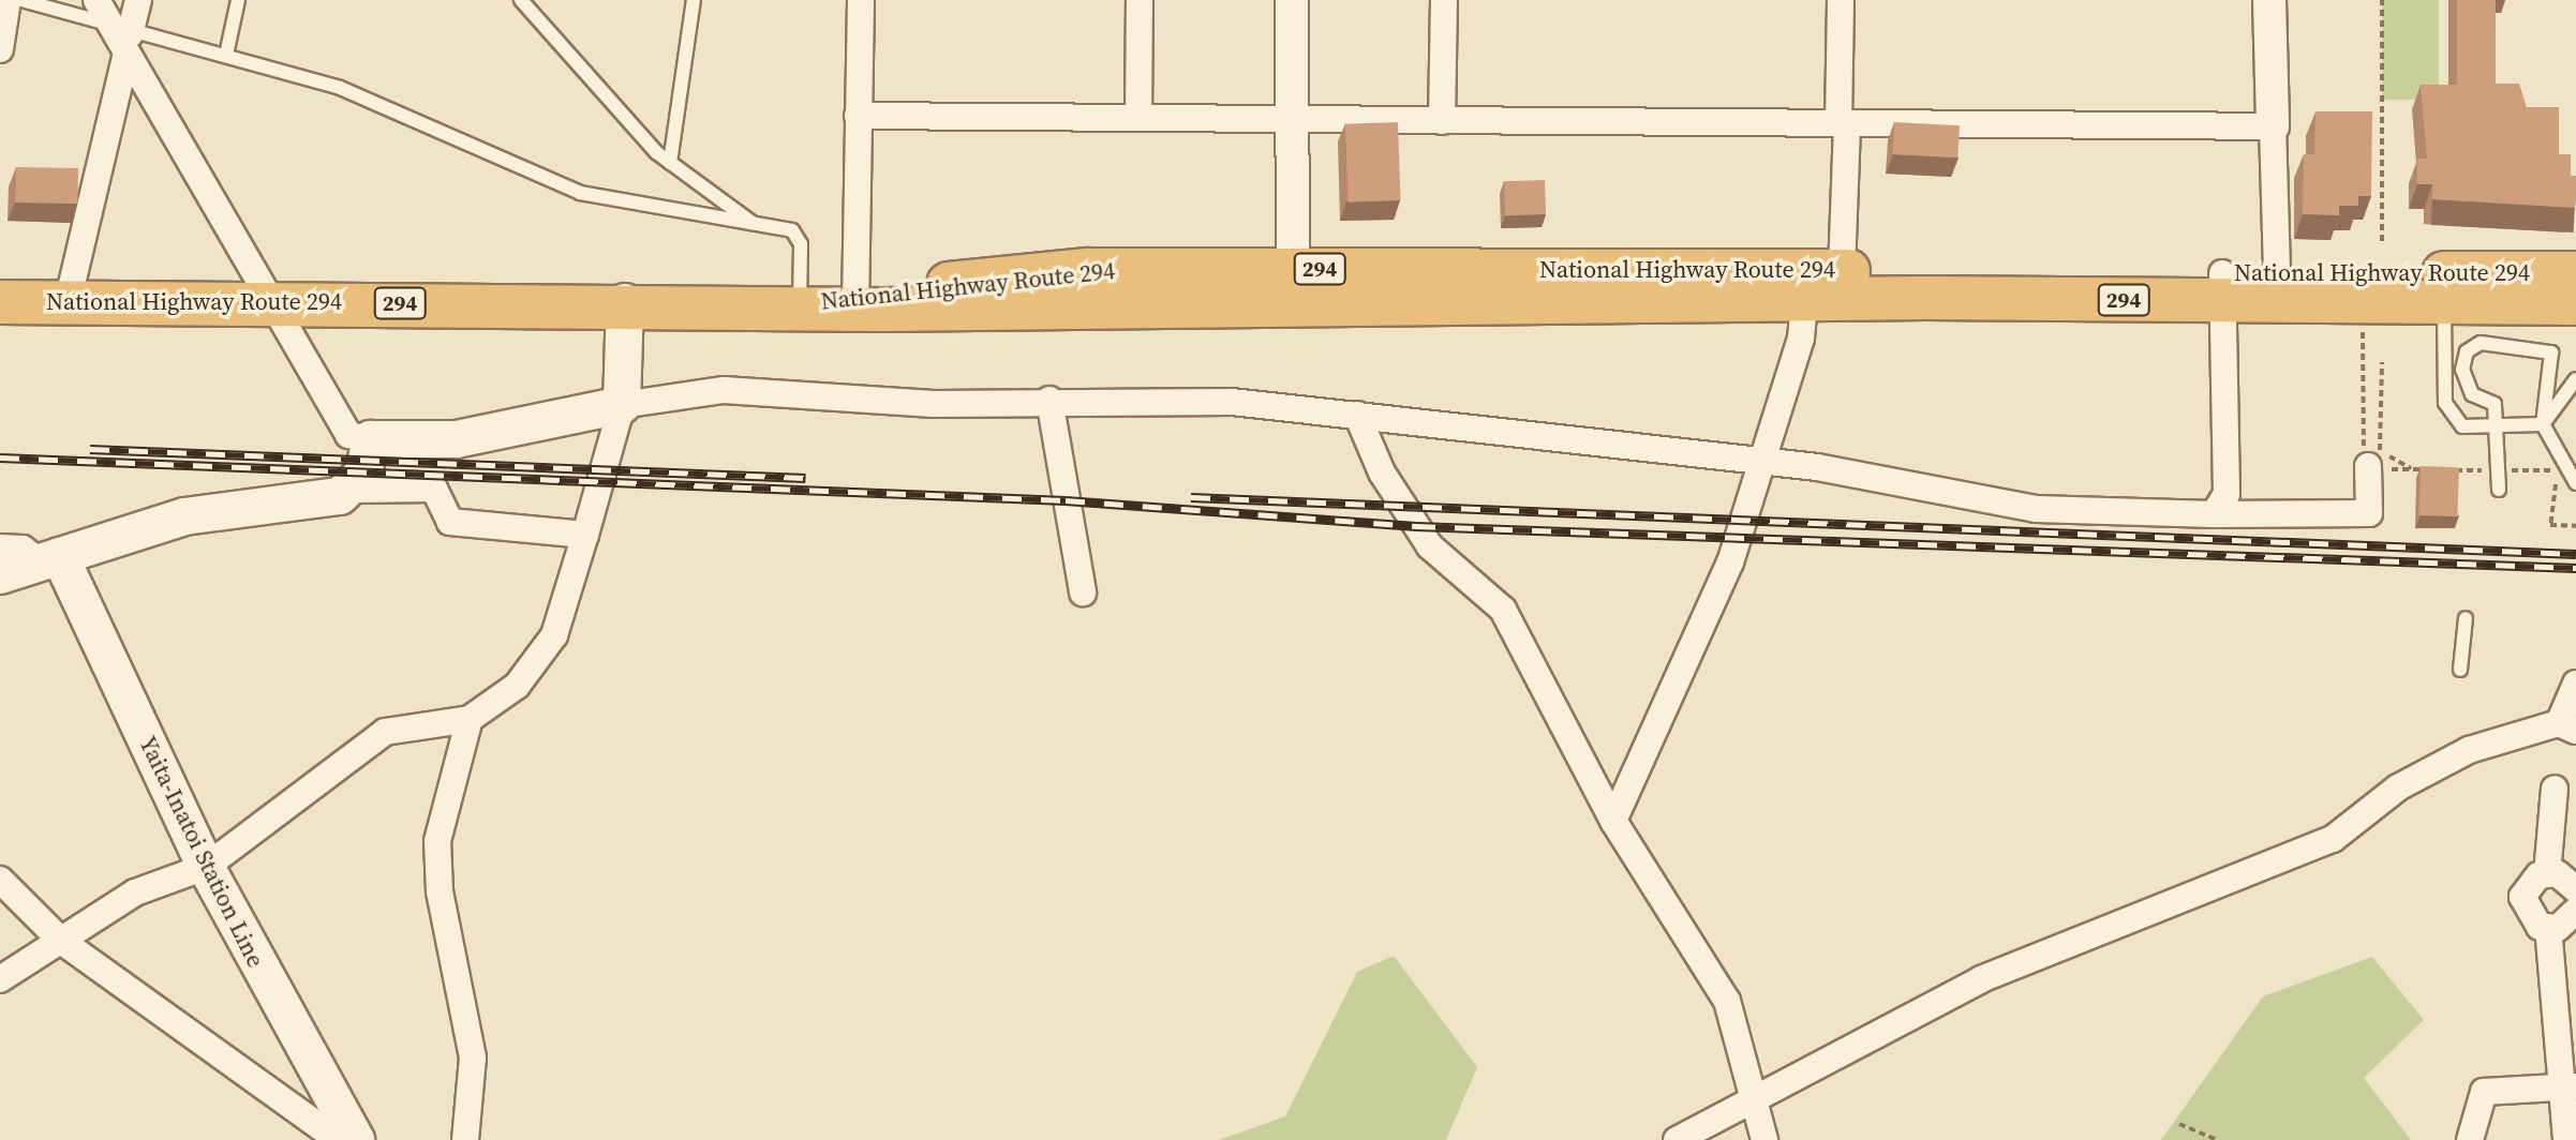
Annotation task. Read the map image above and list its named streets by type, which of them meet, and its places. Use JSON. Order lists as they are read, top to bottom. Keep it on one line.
{"streets":{"highway":["294","National Highway Route 294"],"main road":["Yaita-Inatoi Station Line"]}}
